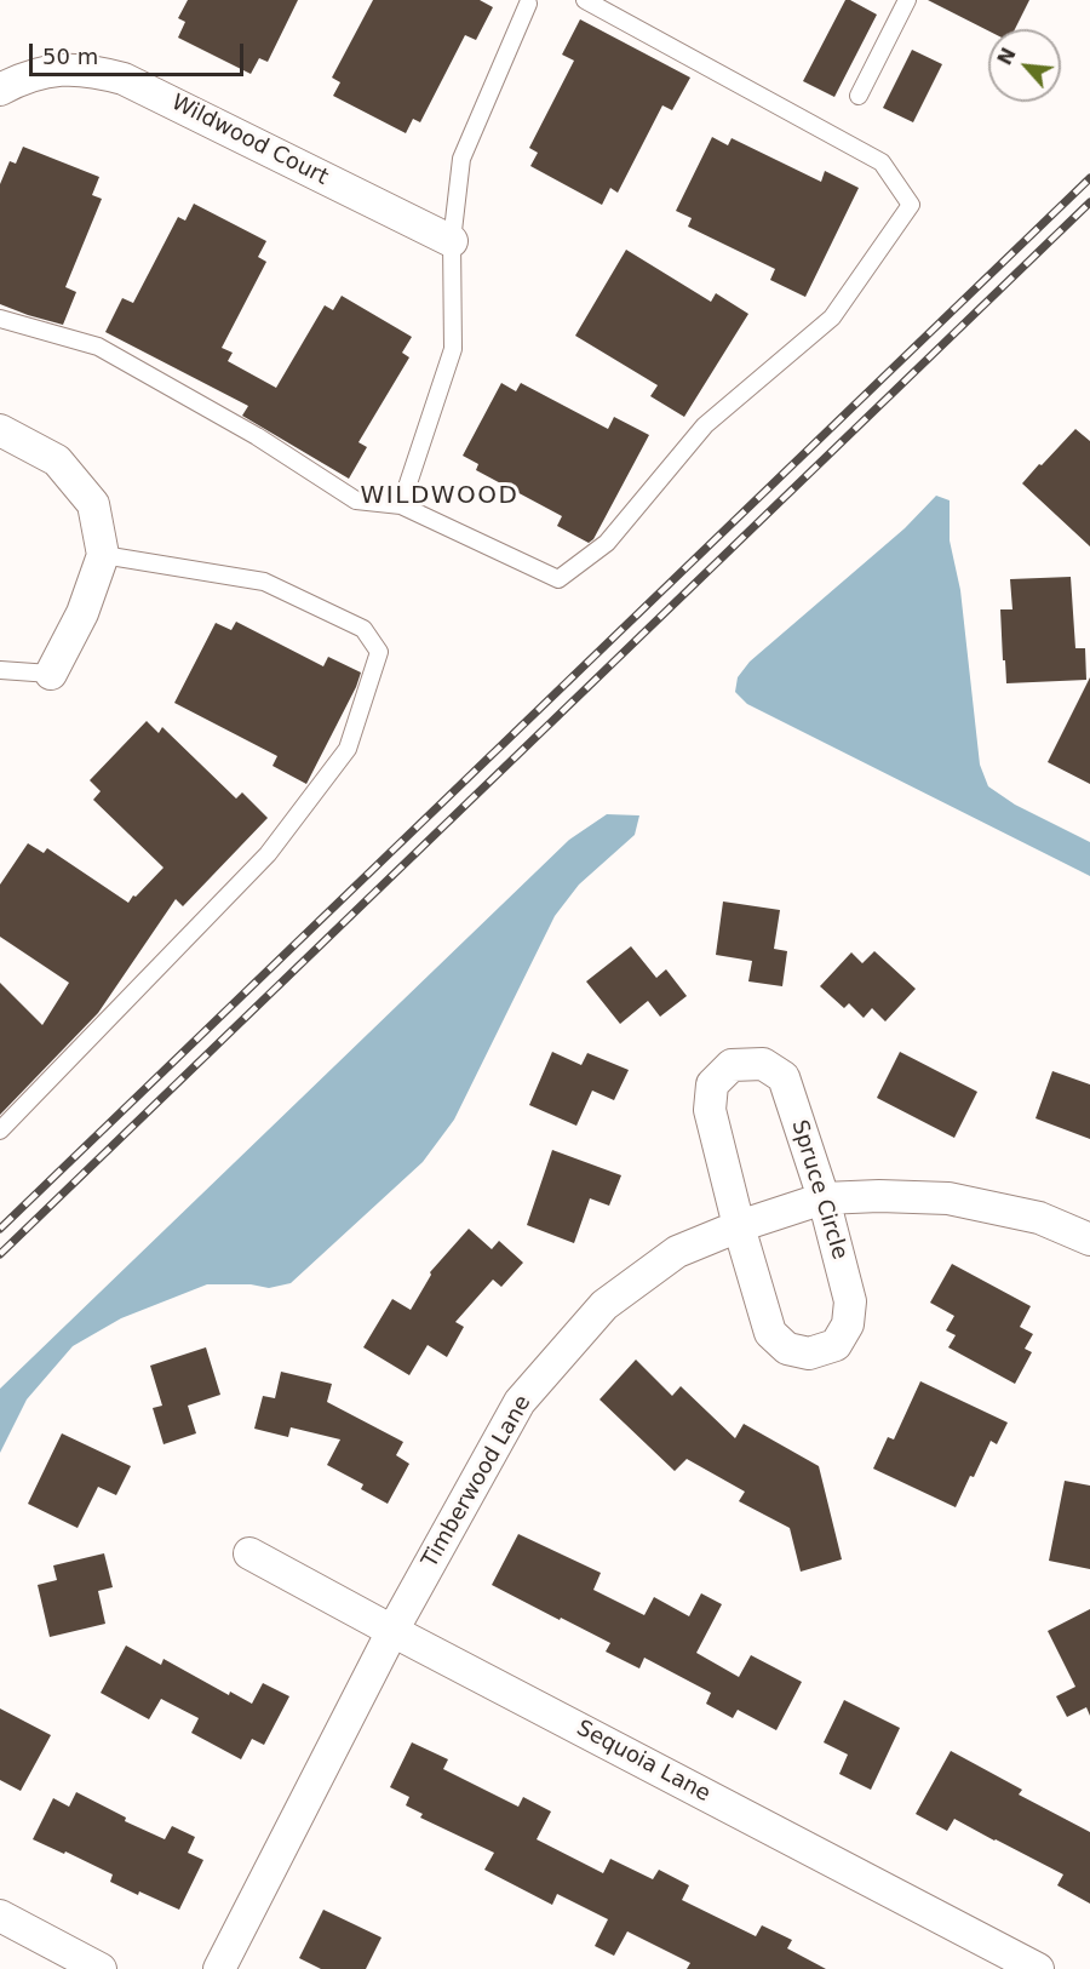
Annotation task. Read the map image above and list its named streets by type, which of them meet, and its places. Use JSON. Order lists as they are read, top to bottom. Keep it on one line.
{"streets":{"street":["Wildwood Court","Spruce Circle","Timberwood Lane","Sequoia Lane"]},"crossings":[["Spruce Circle","Timberwood Lane"],["Timberwood Lane","Sequoia Lane"]],"districts":["WILDWOOD"],"scale_bar":"50 m","north":"top left"}
